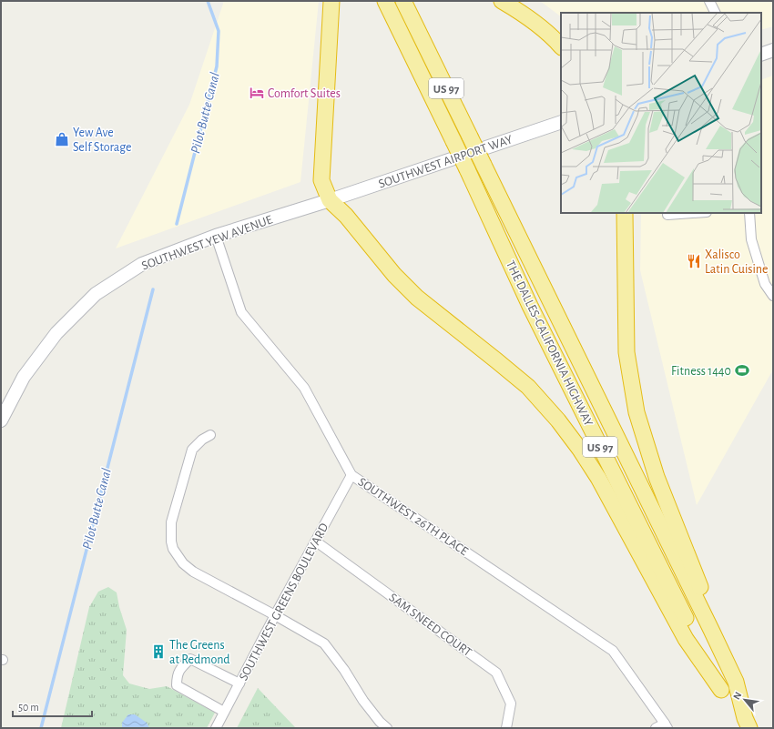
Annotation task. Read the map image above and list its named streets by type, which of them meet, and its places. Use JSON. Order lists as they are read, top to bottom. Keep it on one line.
{"streets":{"highway":["US 97","THE DALLES-CALIFORNIA HIGHWAY"],"main road":["SOUTHWEST AIRPORT WAY","SOUTHWEST YEW AVENUE"],"street":["SOUTHWEST 26TH PLACE","SOUTHWEST GREENS BOULEVARD","SAM SNEED COURT"]},"crossings":[["SOUTHWEST AIRPORT WAY","SOUTHWEST YEW AVENUE"],["SOUTHWEST YEW AVENUE","SOUTHWEST 26TH PLACE"],["SOUTHWEST 26TH PLACE","SOUTHWEST GREENS BOULEVARD"],["SOUTHWEST GREENS BOULEVARD","SAM SNEED COURT"]],"water":["Pilot Butte Canal"],"places":{"hotel":["Comfort Suites"],"shop":["Yew Ave Self Storage"],"restaurant":["Xalisco Latin Cuisine"],"sports":["Fitness 1440"],"building":["The Greens at Redmond"]},"scale_bar":"50 m","north":"top left"}
